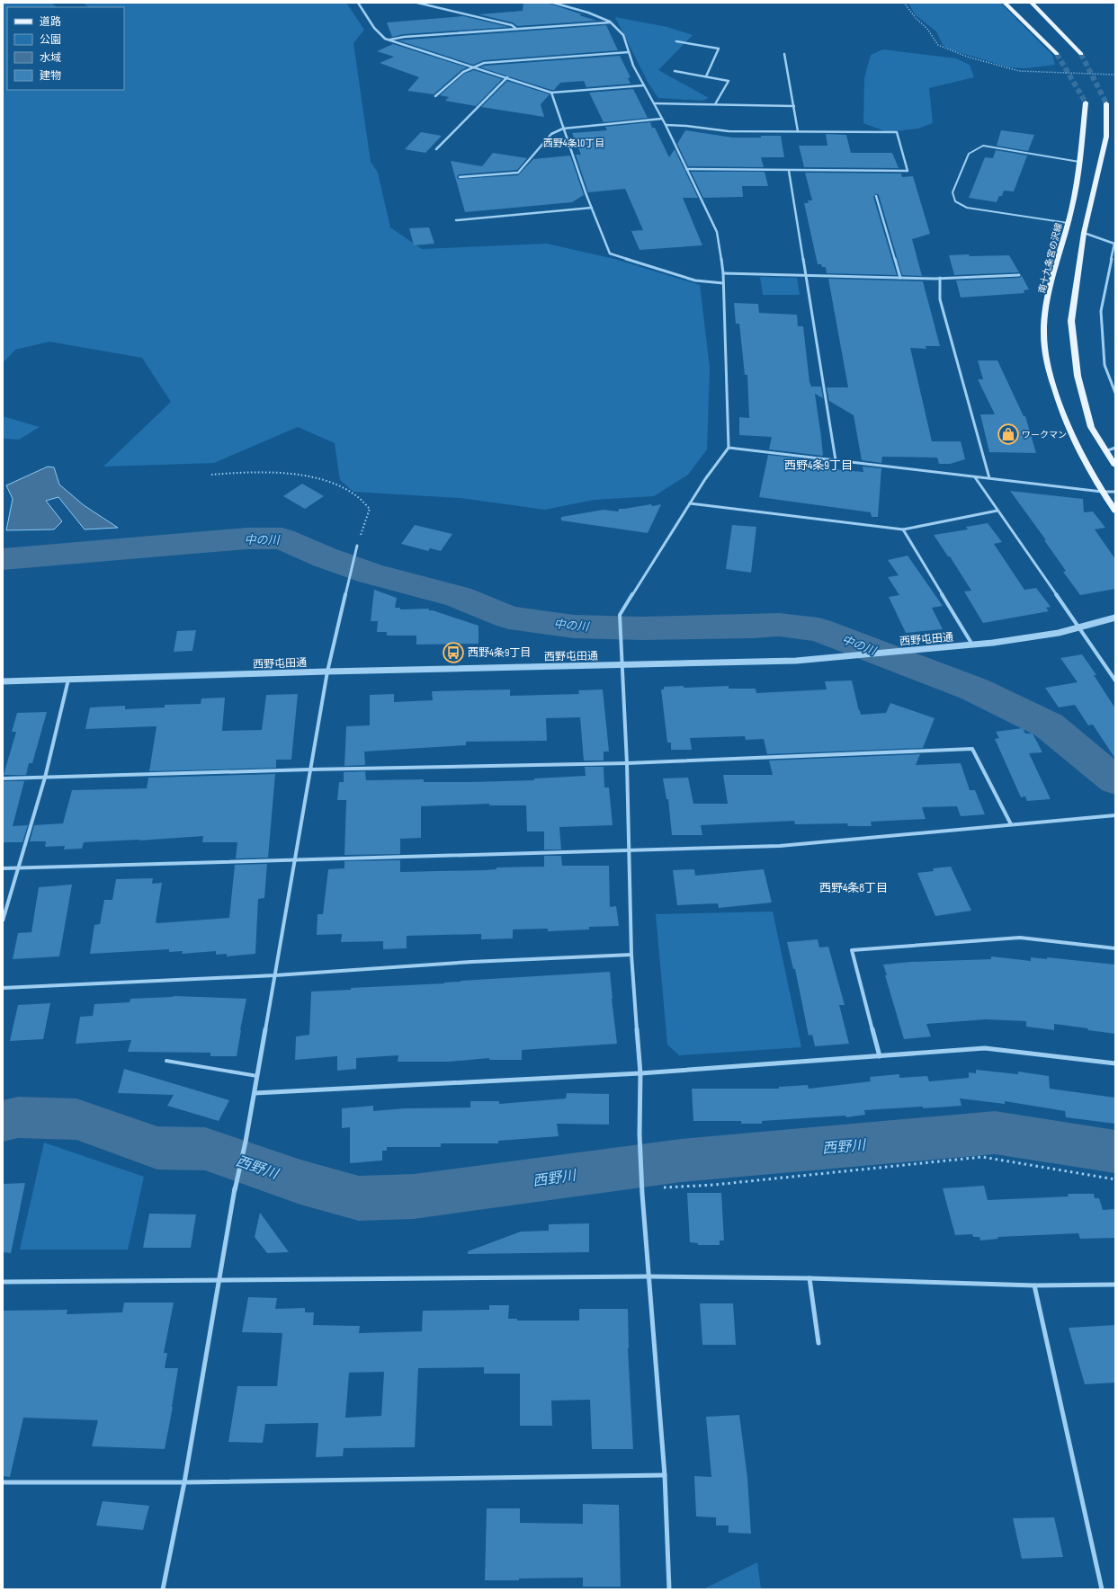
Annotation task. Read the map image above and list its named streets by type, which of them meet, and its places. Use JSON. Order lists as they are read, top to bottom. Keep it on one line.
{"streets":{"main road":["南十九条宮の沢線"],"street":["西野屯田通"]},"districts":["西野4条10丁目","西野4条9丁目","西野4条8丁目"],"water":["中の川","西野川"],"places":{"shop":["ワークマン"],"bus stop":["西野4条9丁目"]},"legend":["道路","公園","水域","建物"]}
